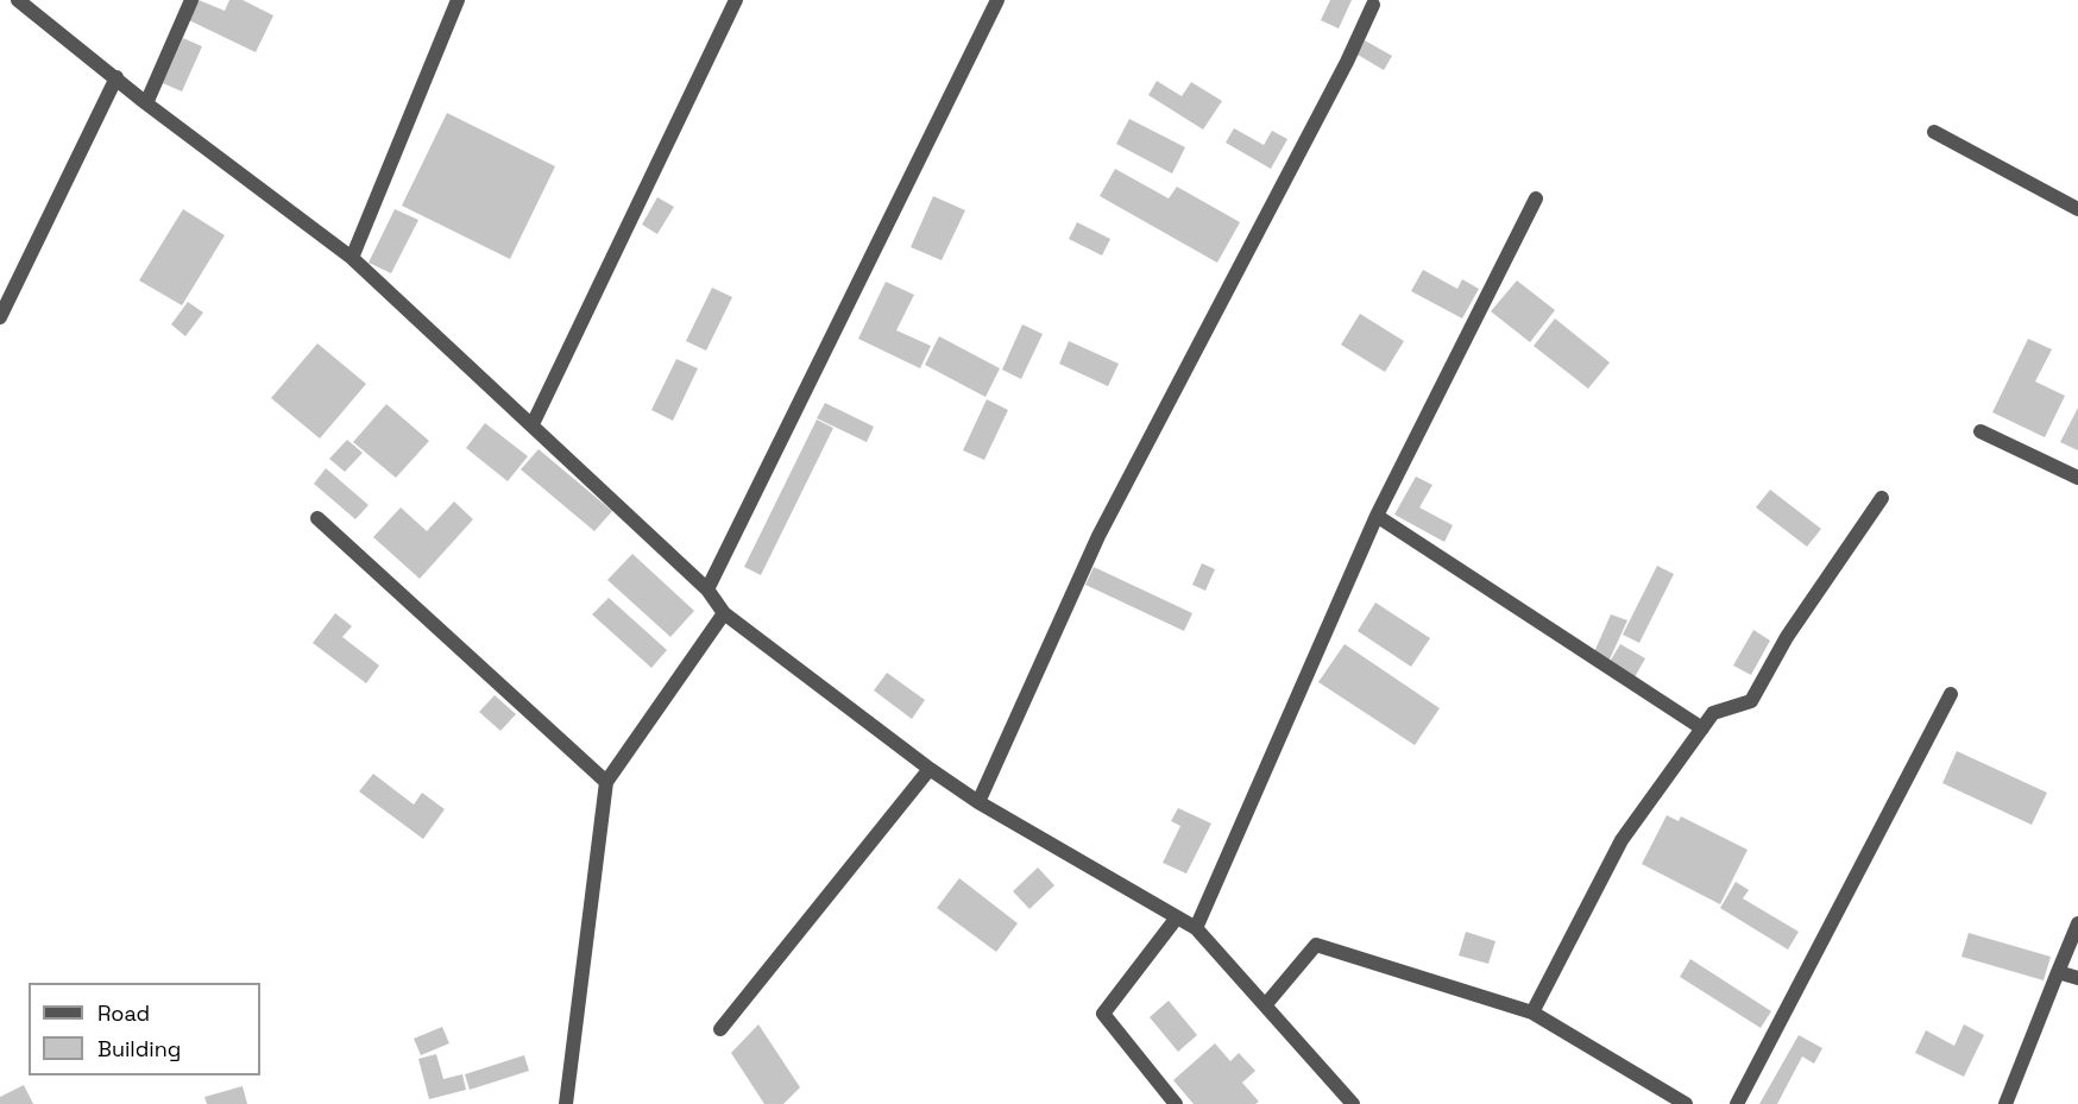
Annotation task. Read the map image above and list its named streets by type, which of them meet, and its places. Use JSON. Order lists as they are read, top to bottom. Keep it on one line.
{"legend":["Road","Building"]}
